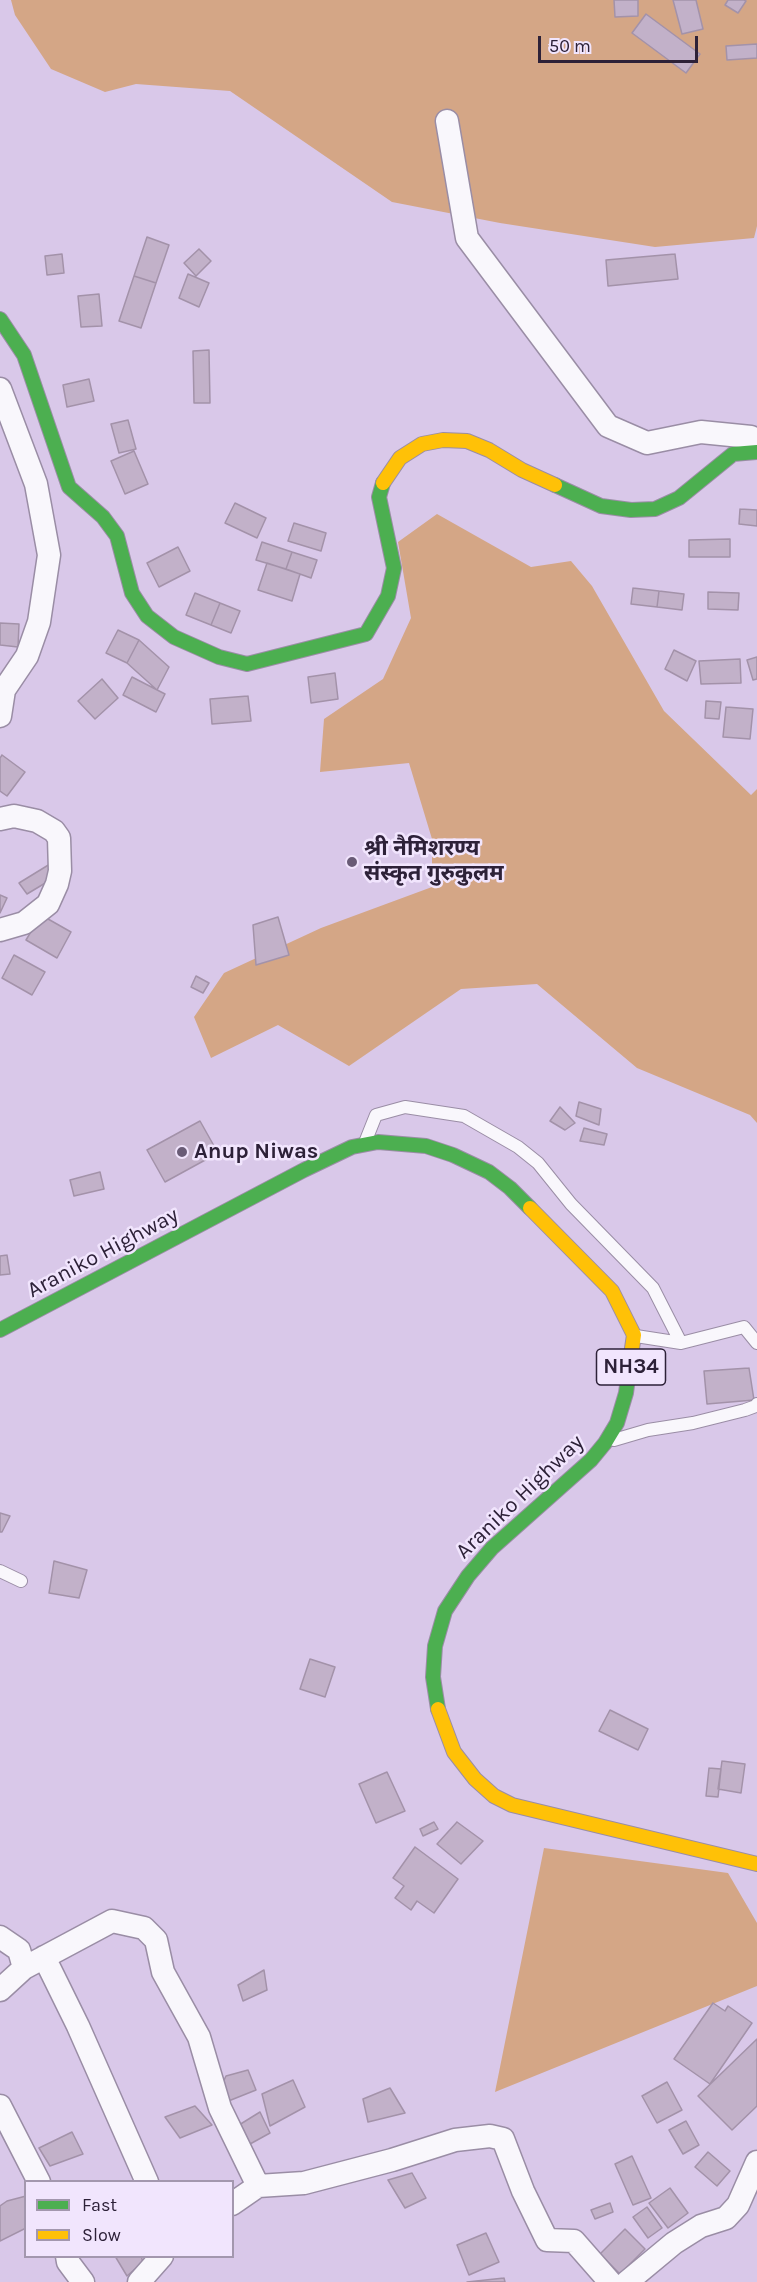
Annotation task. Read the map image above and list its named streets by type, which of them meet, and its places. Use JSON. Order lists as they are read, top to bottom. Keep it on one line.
{"streets":{"main road":["Araniko Highway","NH34"]},"places":["श्री नैमिशरण्य संस्कृत गुरुकुलम","Anup Niwas"],"legend":["Fast","Slow"],"scale_bar":"50 m"}
